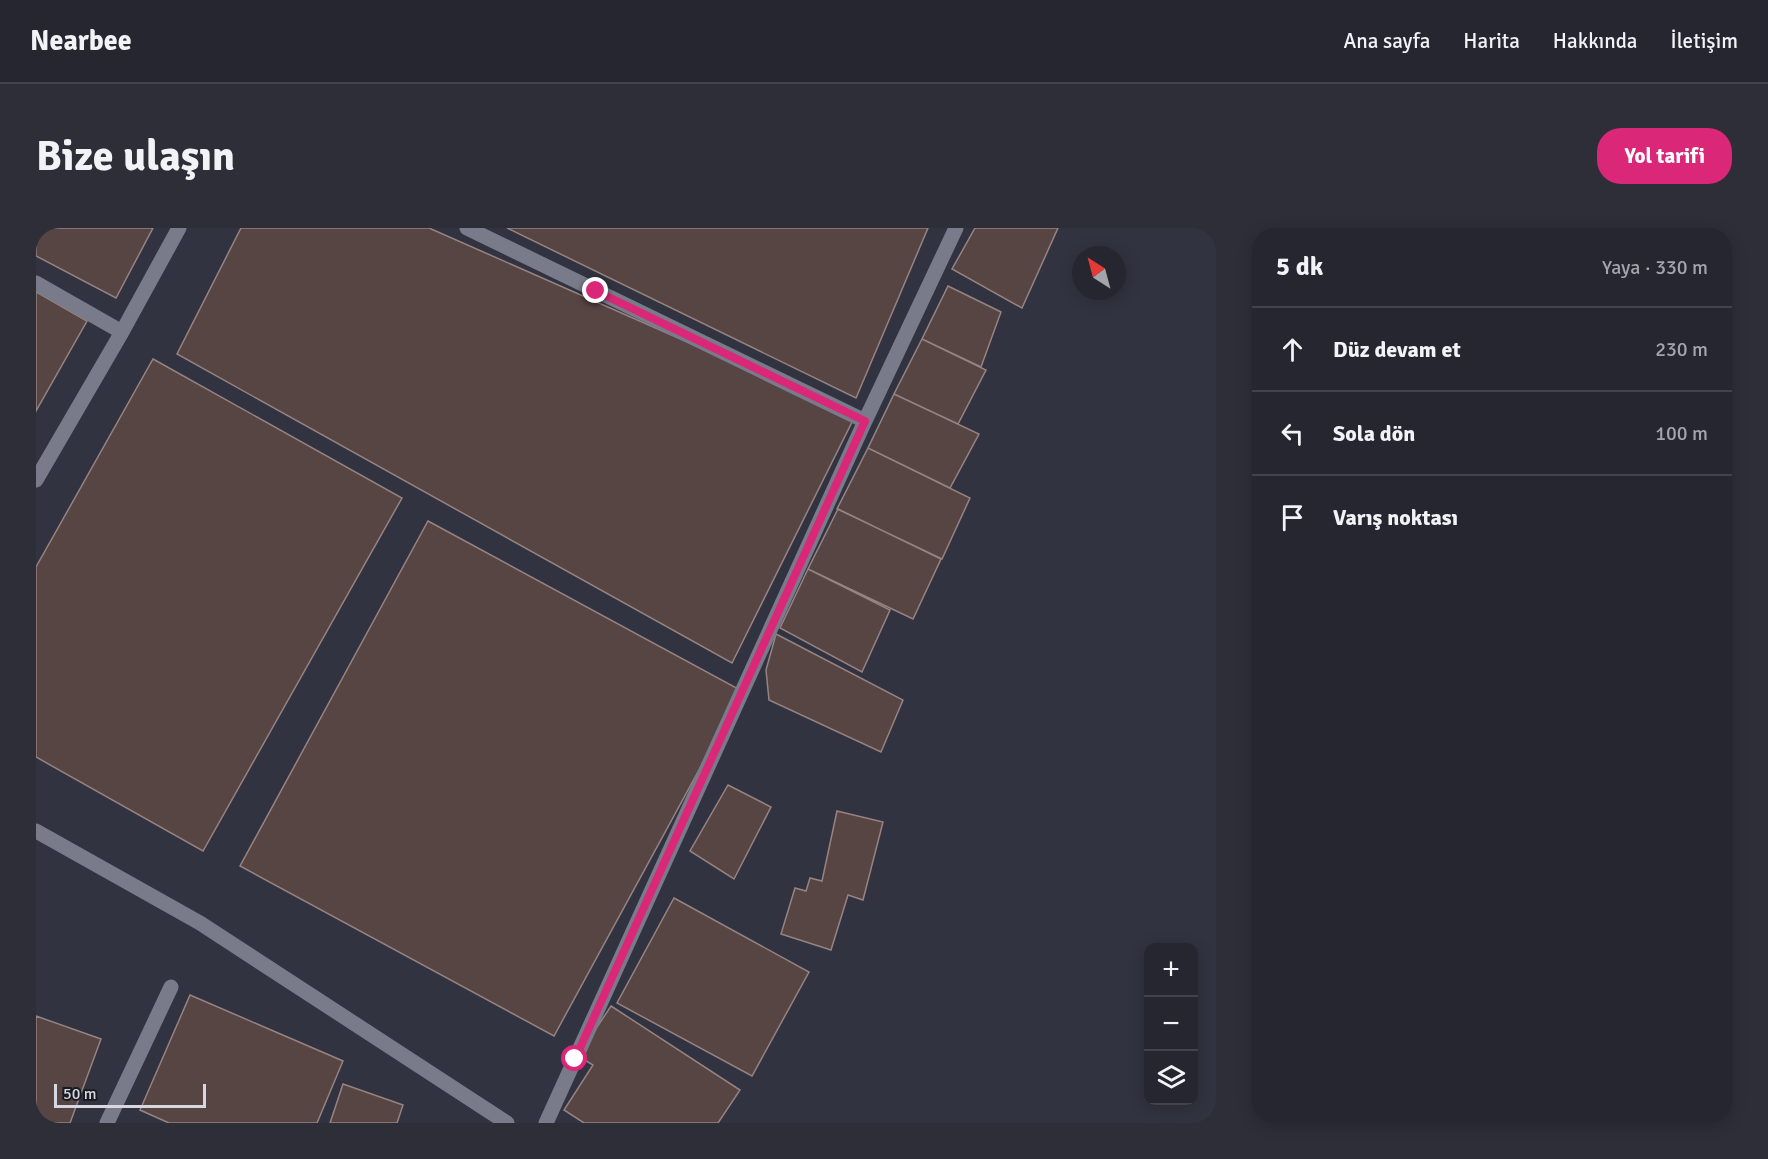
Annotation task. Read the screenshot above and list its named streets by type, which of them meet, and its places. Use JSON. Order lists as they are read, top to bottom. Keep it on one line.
{"scale_bar":"50 m","north":"top left","page":{"header":"Nearbee","nav":["Ana sayfa","Harita","Hakkında","İletişim"],"buttons":"Yol tarifi","title":"Bize ulaşın","heading":["5 dk","Yaya · 330 m"],"list":[["Düz devam et","230 m"],["Sola dön","100 m"],"Varış noktası"],"map_buttons":["+","−"],"scale":"50 m"}}
